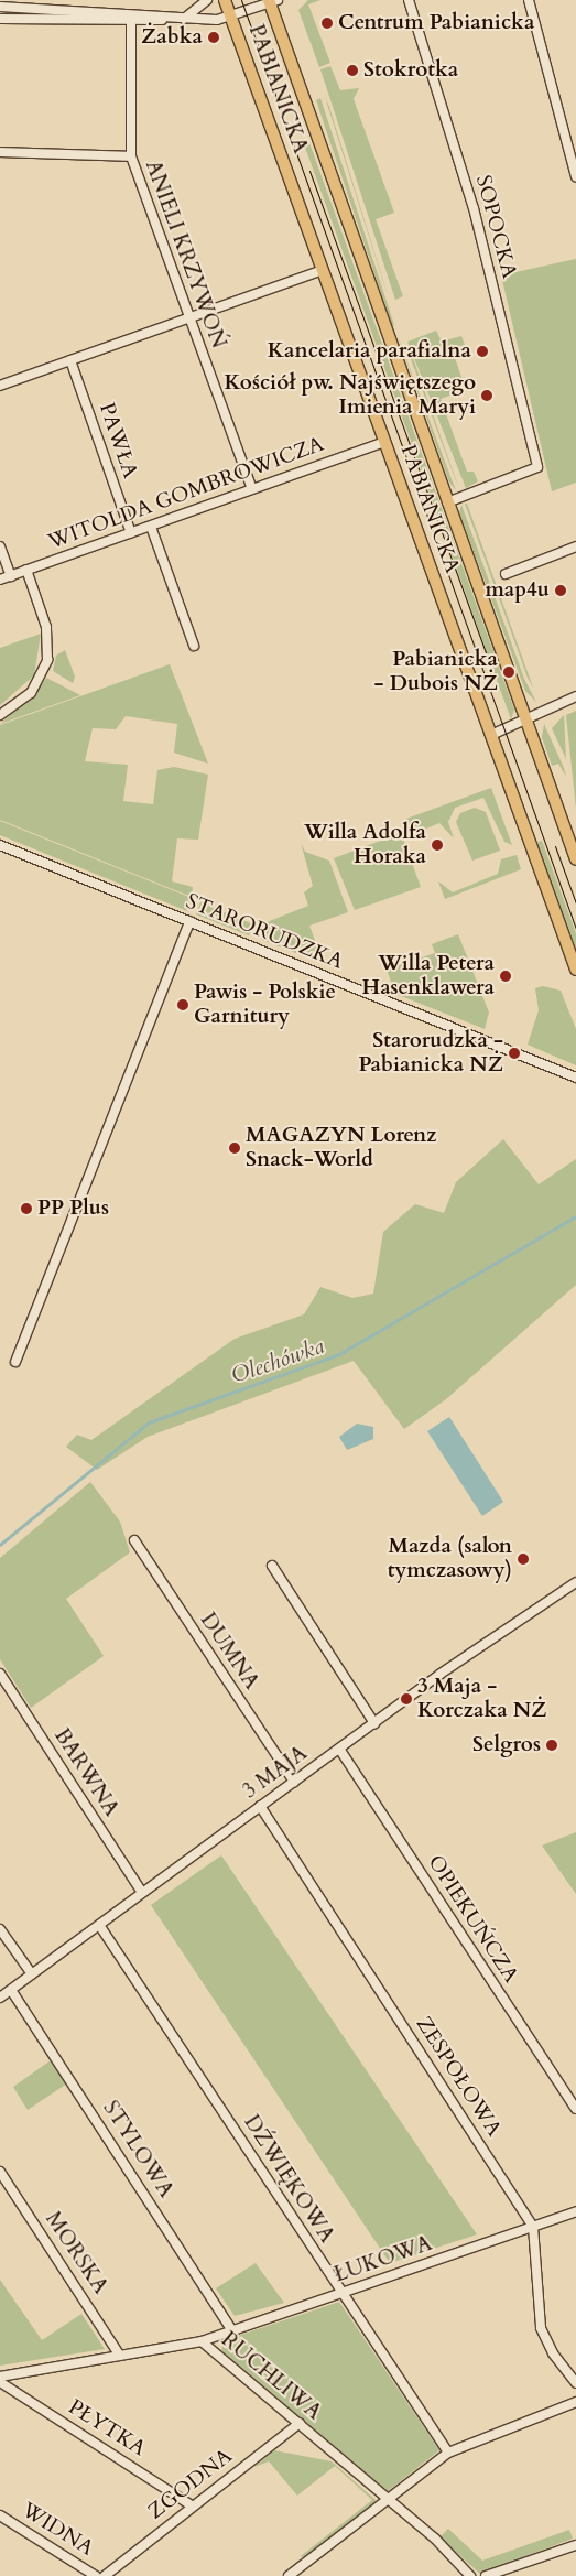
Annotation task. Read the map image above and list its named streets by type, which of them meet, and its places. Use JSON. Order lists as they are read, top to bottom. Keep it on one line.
{"streets":{"main road":["PABIANICKA"],"street":["SOPOCKA","ANIELI KRZYWOŃ","PAWŁA","WITOLDA GOMBROWICZA","STARORUDZKA","DUMNA","BARWNA","3 MAJA","OPIEKUŃCZA","ZESPOŁOWA","STYLOWA","DŹWIĘKOWA","MORSKA","ŁUKOWA","RUCHLIWA","PŁYTKA","ZGODNA","WIDNA"]},"crossings":[["PABIANICKA","SOPOCKA"],["PABIANICKA","WITOLDA GOMBROWICZA"],["ANIELI KRZYWOŃ","WITOLDA GOMBROWICZA"],["PAWŁA","WITOLDA GOMBROWICZA"],["DUMNA","3 MAJA"],["BARWNA","3 MAJA"],["3 MAJA","OPIEKUŃCZA"],["3 MAJA","ZESPOŁOWA"],["3 MAJA","STYLOWA"],["3 MAJA","DŹWIĘKOWA"],["ZESPOŁOWA","ŁUKOWA"],["STYLOWA","ŁUKOWA"],["DŹWIĘKOWA","ŁUKOWA"],["MORSKA","RUCHLIWA"],["ŁUKOWA","RUCHLIWA"],["RUCHLIWA","ZGODNA"],["PŁYTKA","ZGODNA"]],"water":["Olechówka"],"places":["Centrum Pabianicka","Żabka","Stokrotka","Kancelaria parafialna","Kościół pw. Najświętszego Imienia Maryi","map4u","Pabianicka - Dubois NŻ","Willa Adolfa Horaka","Willa Petera Hasenklawera","Pawis - Polskie Garnitury","Starorudzka - Pabianicka NŻ","MAGAZYN Lorenz Snack-World","PP Plus","Mazda (salon tymczasowy)","3 Maja - Korczaka NŻ","Selgros"]}
